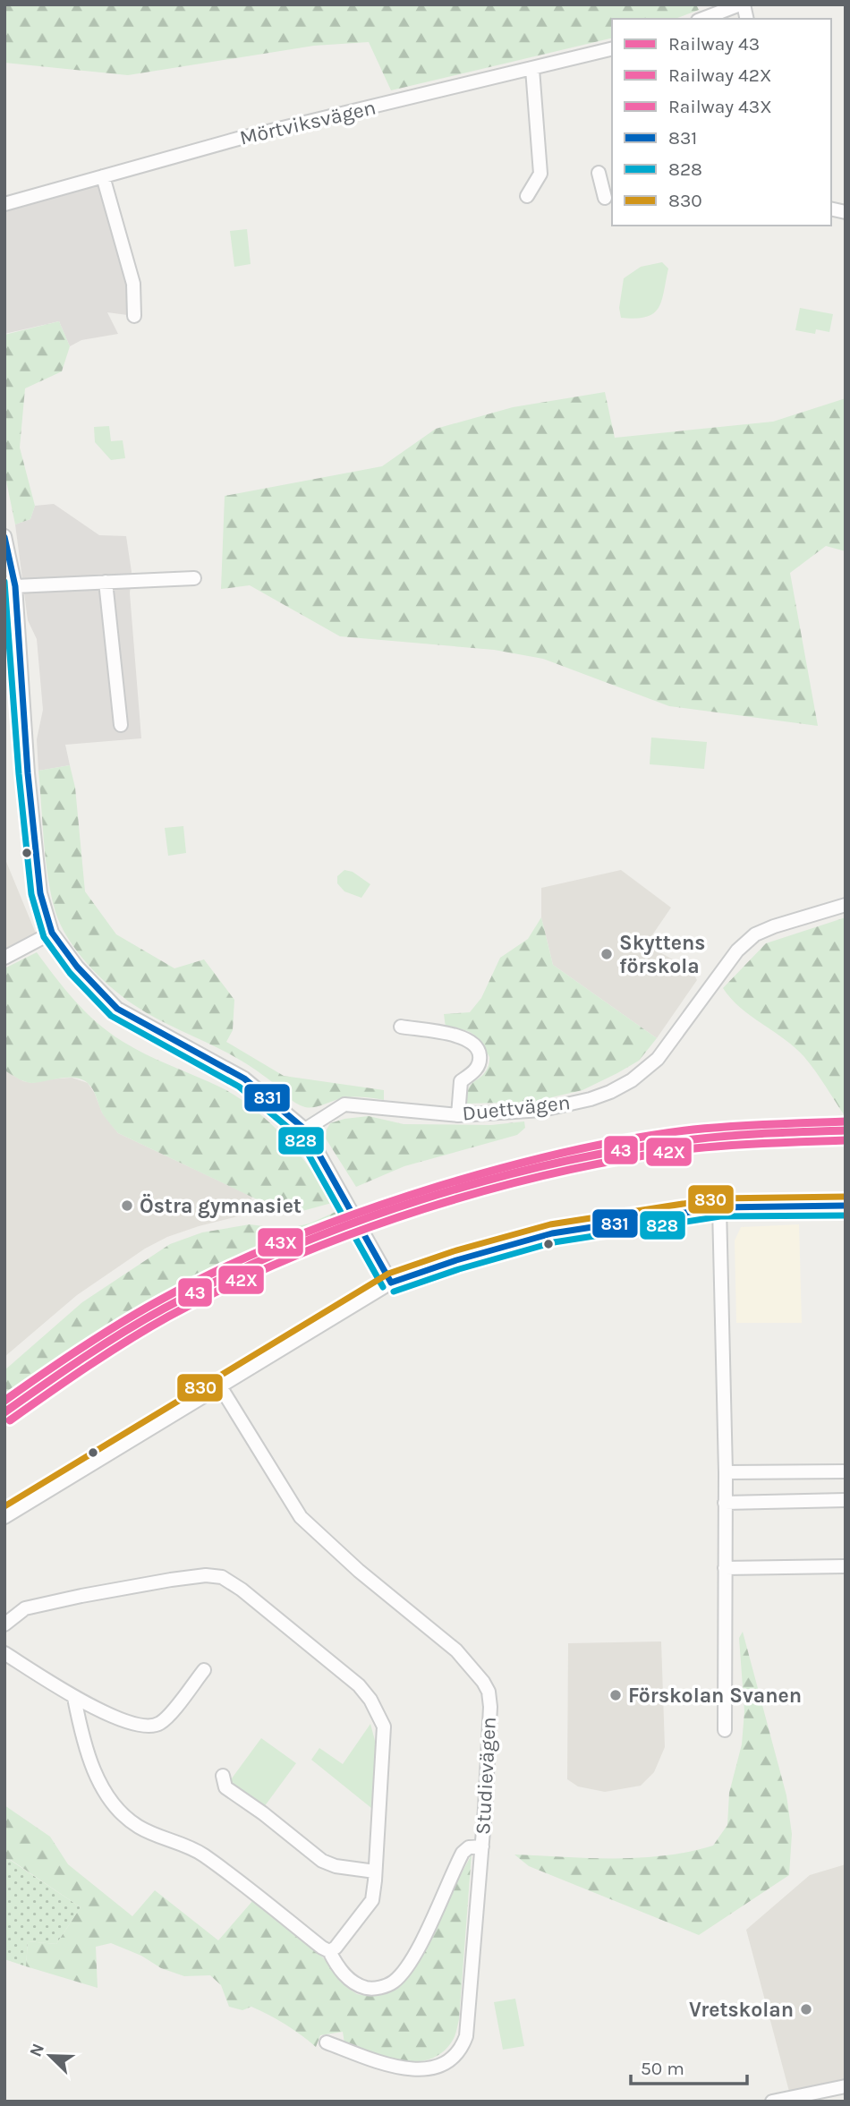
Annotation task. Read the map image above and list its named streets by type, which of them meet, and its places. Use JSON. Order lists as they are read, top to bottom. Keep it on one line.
{"streets":{"street":["Mörtviksvägen","Duettvägen","Studievägen"]},"places":["Skyttens förskola","Östra gymnasiet","Förskolan Svanen","Vretskolan"],"lines":["transit line 831","transit line 828","rail line 43X","rail line 43","rail line 42X","transit line 830"],"legend":["Railway 43","Railway 42X","Railway 43X","831","828","830"],"scale_bar":"50 m","north":"top left"}
